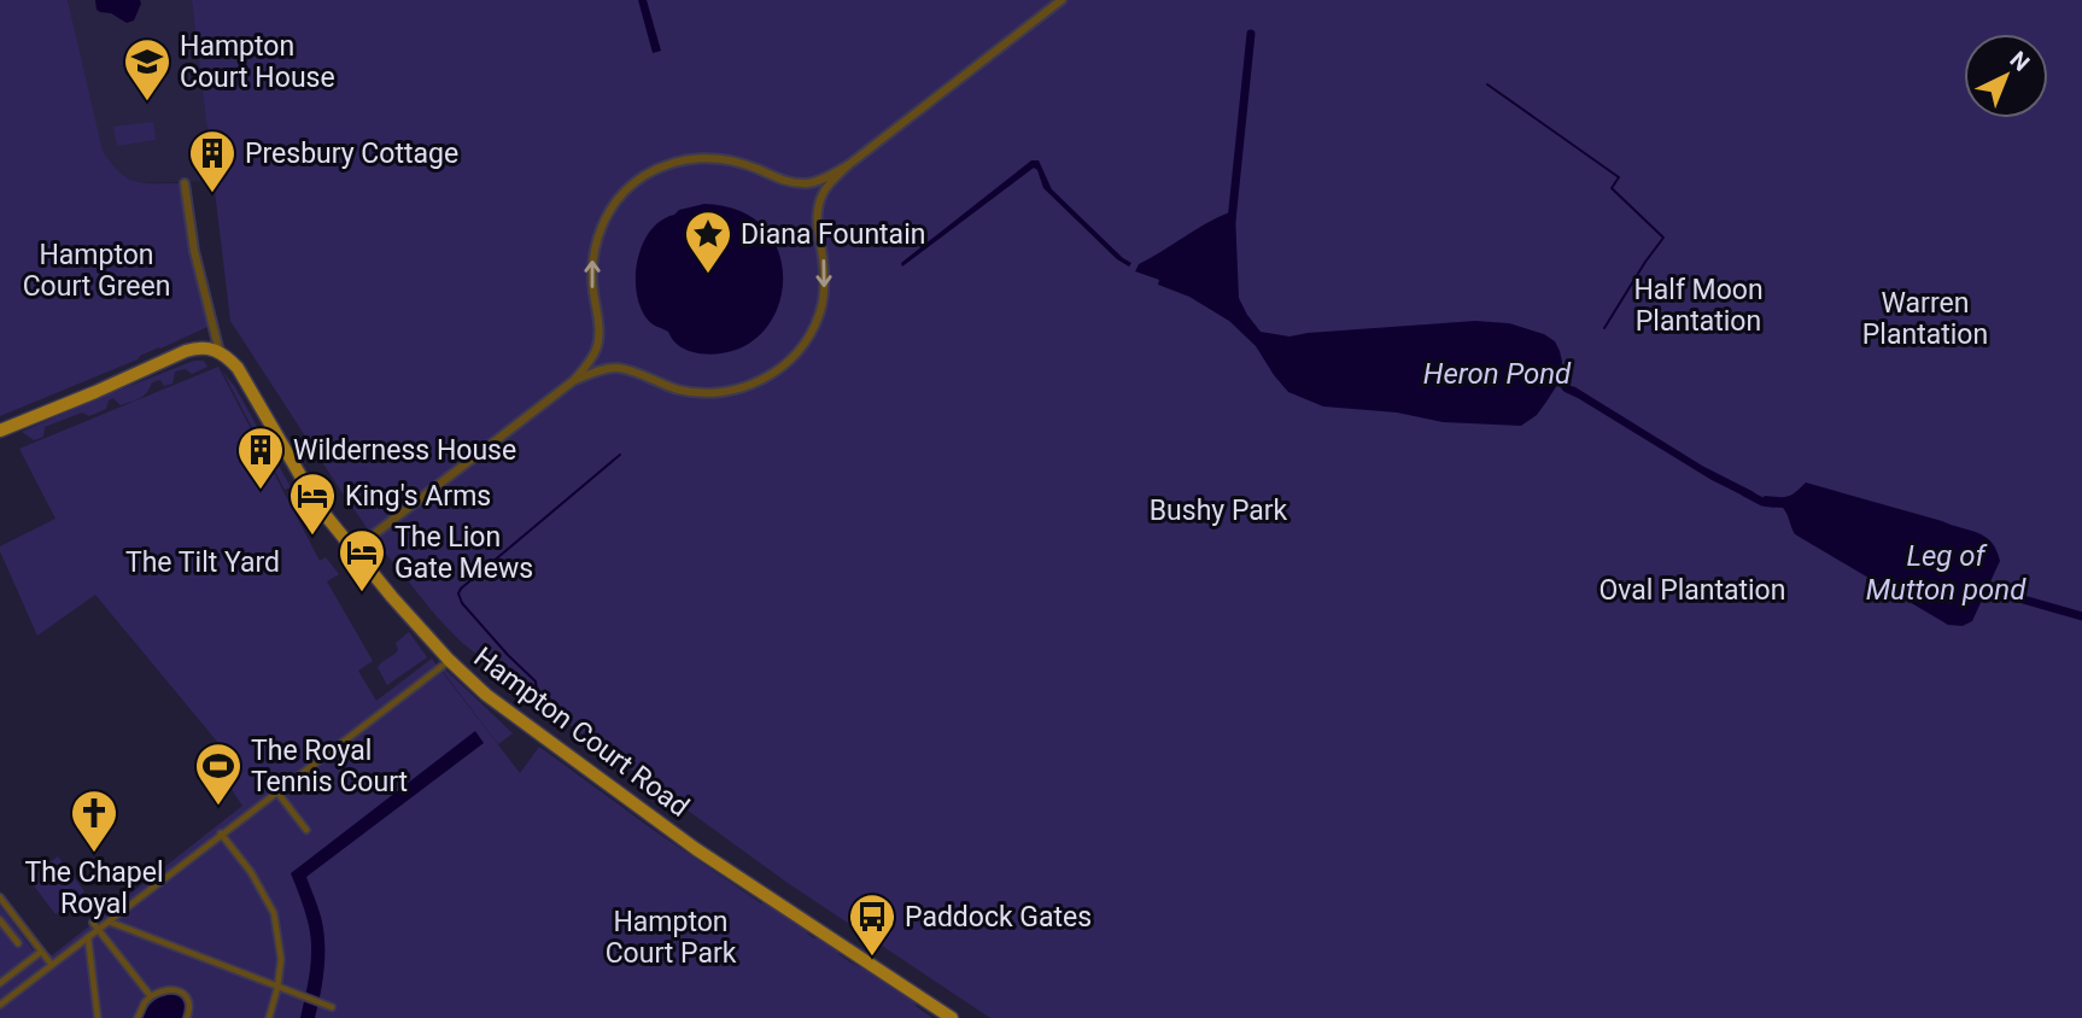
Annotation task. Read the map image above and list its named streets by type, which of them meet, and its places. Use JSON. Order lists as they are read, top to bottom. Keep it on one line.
{"streets":{"main road":["Hampton Court Road"]},"water":["Heron Pond","Leg of Mutton pond"],"parks":["Hampton Court Green","Half Moon Plantation","Warren Plantation","Bushy Park","The Tilt Yard","Oval Plantation","Hampton Court Park"],"places":{"school or university":["Hampton Court House"],"building":["Presbury Cottage","Wilderness House"],"place":["Diana Fountain"],"hotel":["King's Arms","The Lion Gate Mews"],"sports":["The Royal Tennis Court"],"church":["The Chapel Royal"],"bus stop":["Paddock Gates"]},"north":"top right"}
